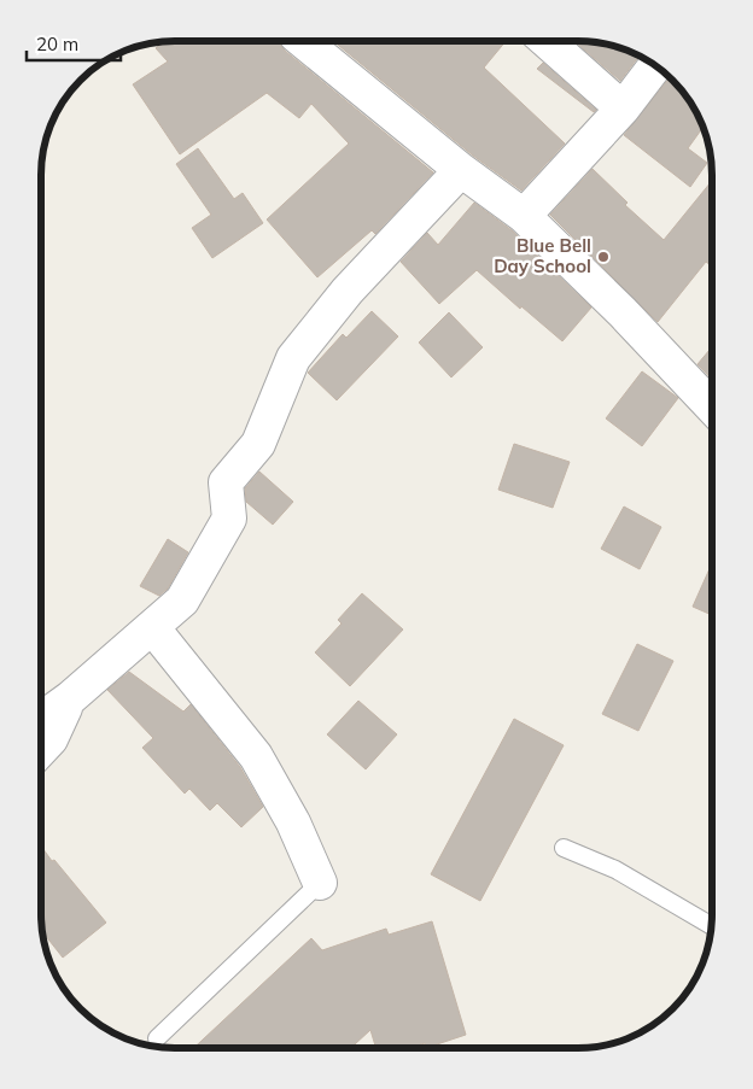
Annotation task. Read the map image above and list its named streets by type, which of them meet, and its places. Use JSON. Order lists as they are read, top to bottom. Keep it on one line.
{"places":["Blue Bell Day School"],"scale_bar":"20 m"}
